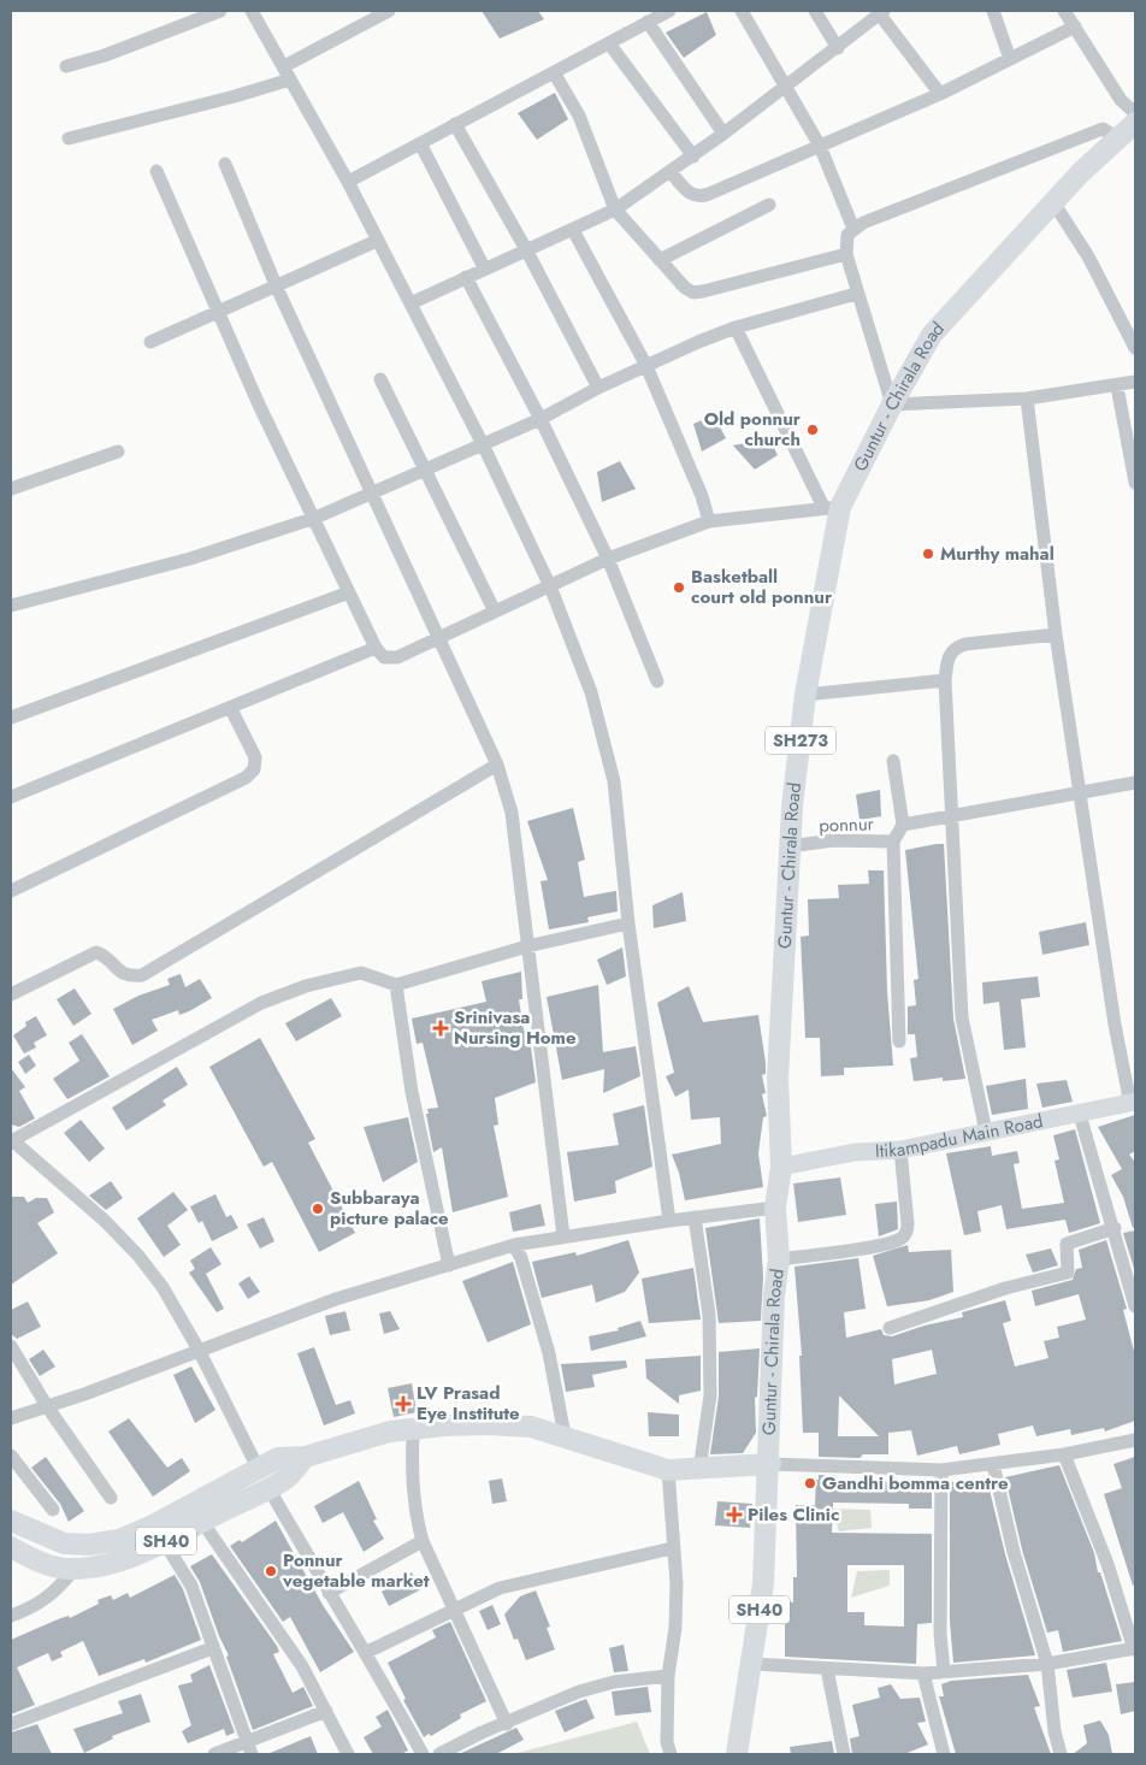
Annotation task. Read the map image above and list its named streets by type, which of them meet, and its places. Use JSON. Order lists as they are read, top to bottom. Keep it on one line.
{"streets":{"main road":["Guntur - Chirala Road","SH273","SH40"],"street":["ponnur","Itikampadu Main Road"]},"crossings":[["Guntur - Chirala Road","ponnur"],["Guntur - Chirala Road","Itikampadu Main Road"],["Guntur - Chirala Road","SH40"]],"places":{"other":["Old ponnur church","Murthy mahal","Basketball court old ponnur","Subbaraya picture palace","Gandhi bomma centre","Ponnur vegetable market"],"health":["Srinivasa Nursing Home","LV Prasad Eye Institute","Piles Clinic"]}}
